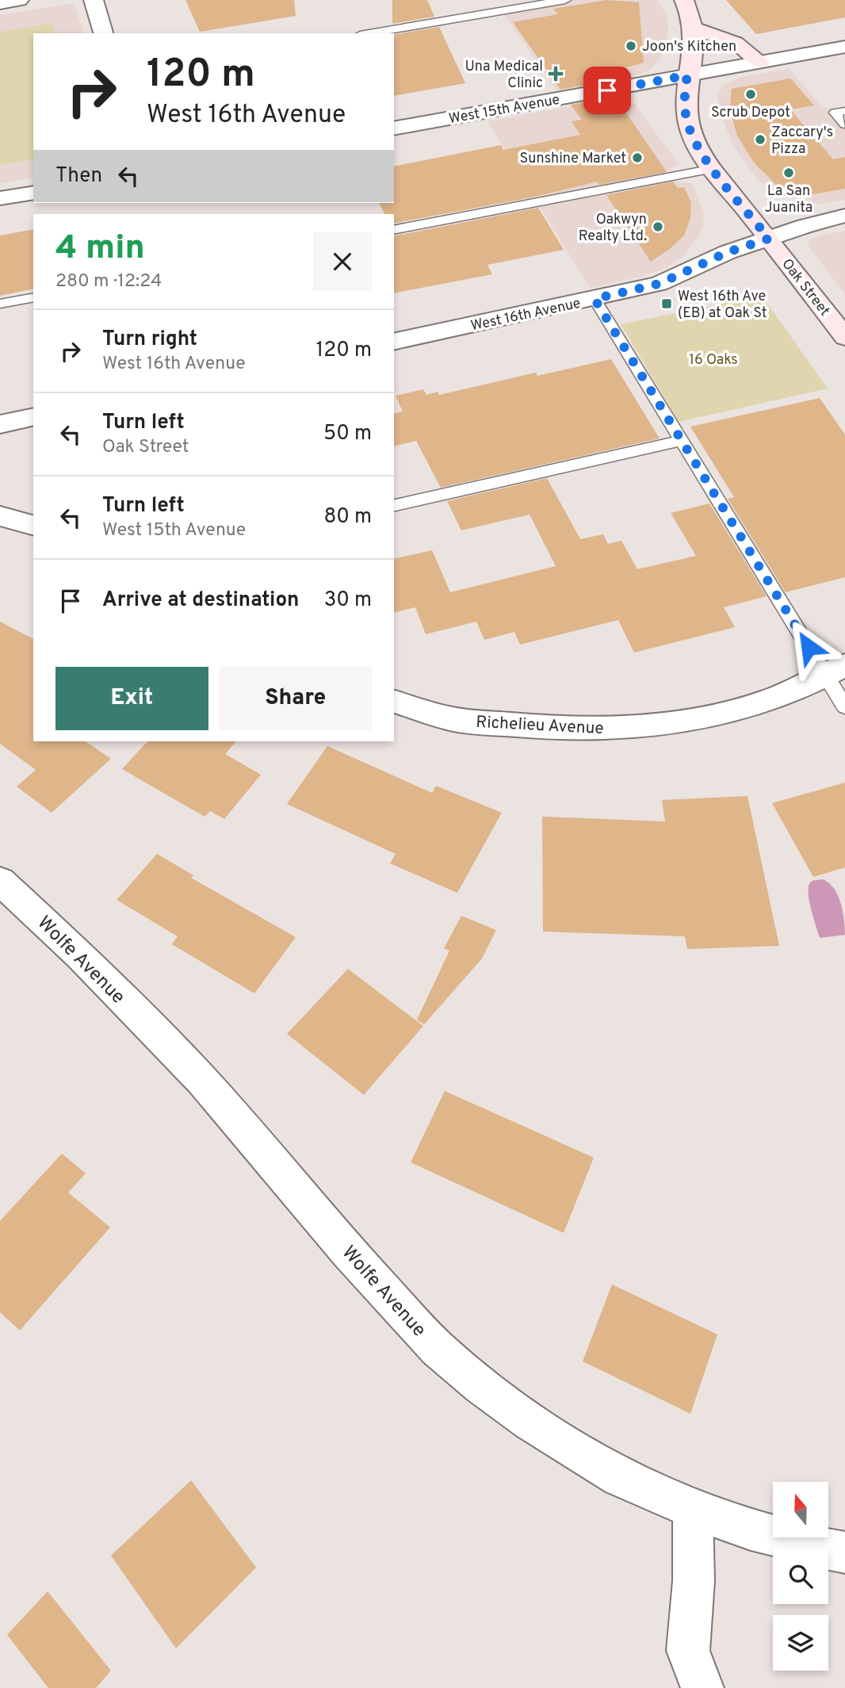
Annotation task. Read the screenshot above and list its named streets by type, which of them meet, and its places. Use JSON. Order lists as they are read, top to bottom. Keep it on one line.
{"streets":{"main road":["Oak Street"],"street":["West 15th Avenue","West 16th Avenue","Richelieu Avenue","Wolfe Avenue"]},"crossings":[["West 15th Avenue","Oak Street"],["Oak Street","West 16th Avenue"]],"parks":["16 Oaks"],"places":{"other":["Joon's Kitchen","Scrub Depot","Zaccary's Pizza","Sunshine Market","La San Juanita","Oakwyn Realty Ltd."],"health":["Una Medical Clinic"],"transit":["West 16th Ave (EB) at Oak St"]},"north":"top","page":{"turn":["120 m","West 16th Avenue"],"then":"Then","heading":["4 min","280 m · 12:24"],"list":[{"name":"Turn right","note":"West 16th Avenue","value":"120 m"},{"name":"Turn left","note":"Oak Street","value":"50 m"},{"name":"Turn left","note":"West 15th Avenue","value":"80 m"},{"name":"Arrive at destination","value":"30 m"}],"buttons":["Exit","Share"]}}
